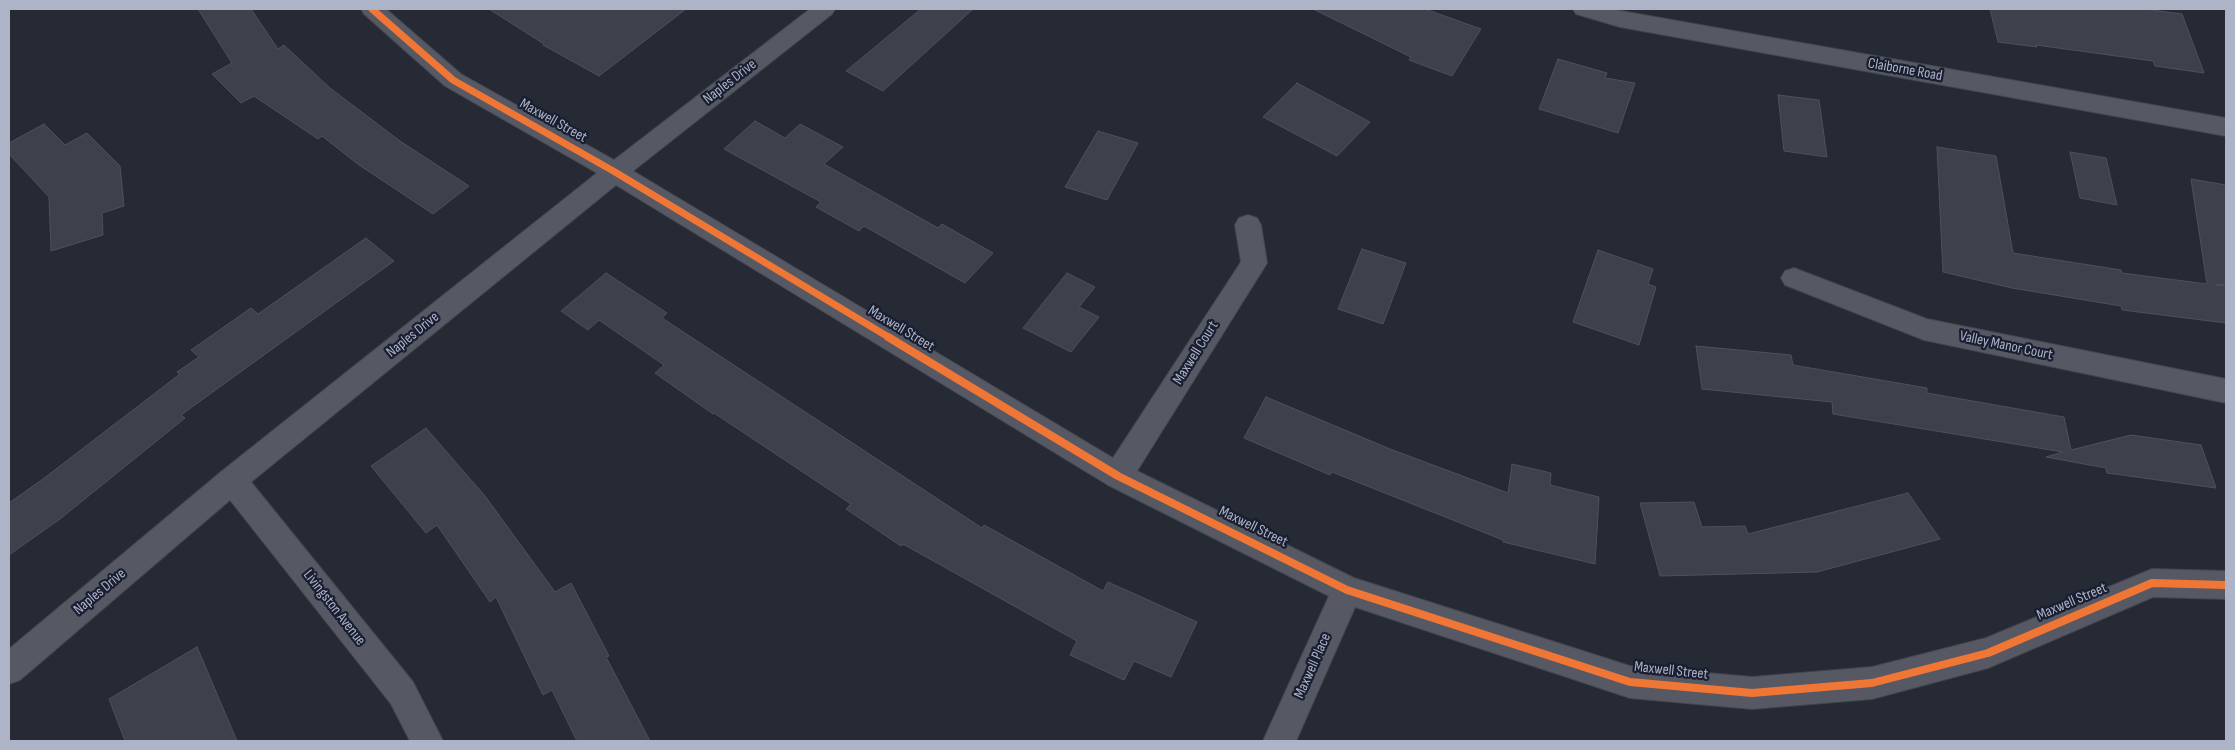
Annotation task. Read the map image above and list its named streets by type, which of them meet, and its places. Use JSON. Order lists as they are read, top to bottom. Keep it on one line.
{"streets":{"street":["Claiborne Road","Naples Drive","Maxwell Street","Valley Manor Court","Maxwell Court","Livingston Avenue","Maxwell Place"]},"crossings":[["Naples Drive","Maxwell Street"],["Naples Drive","Livingston Avenue"],["Maxwell Street","Maxwell Court"],["Maxwell Street","Maxwell Place"]]}
